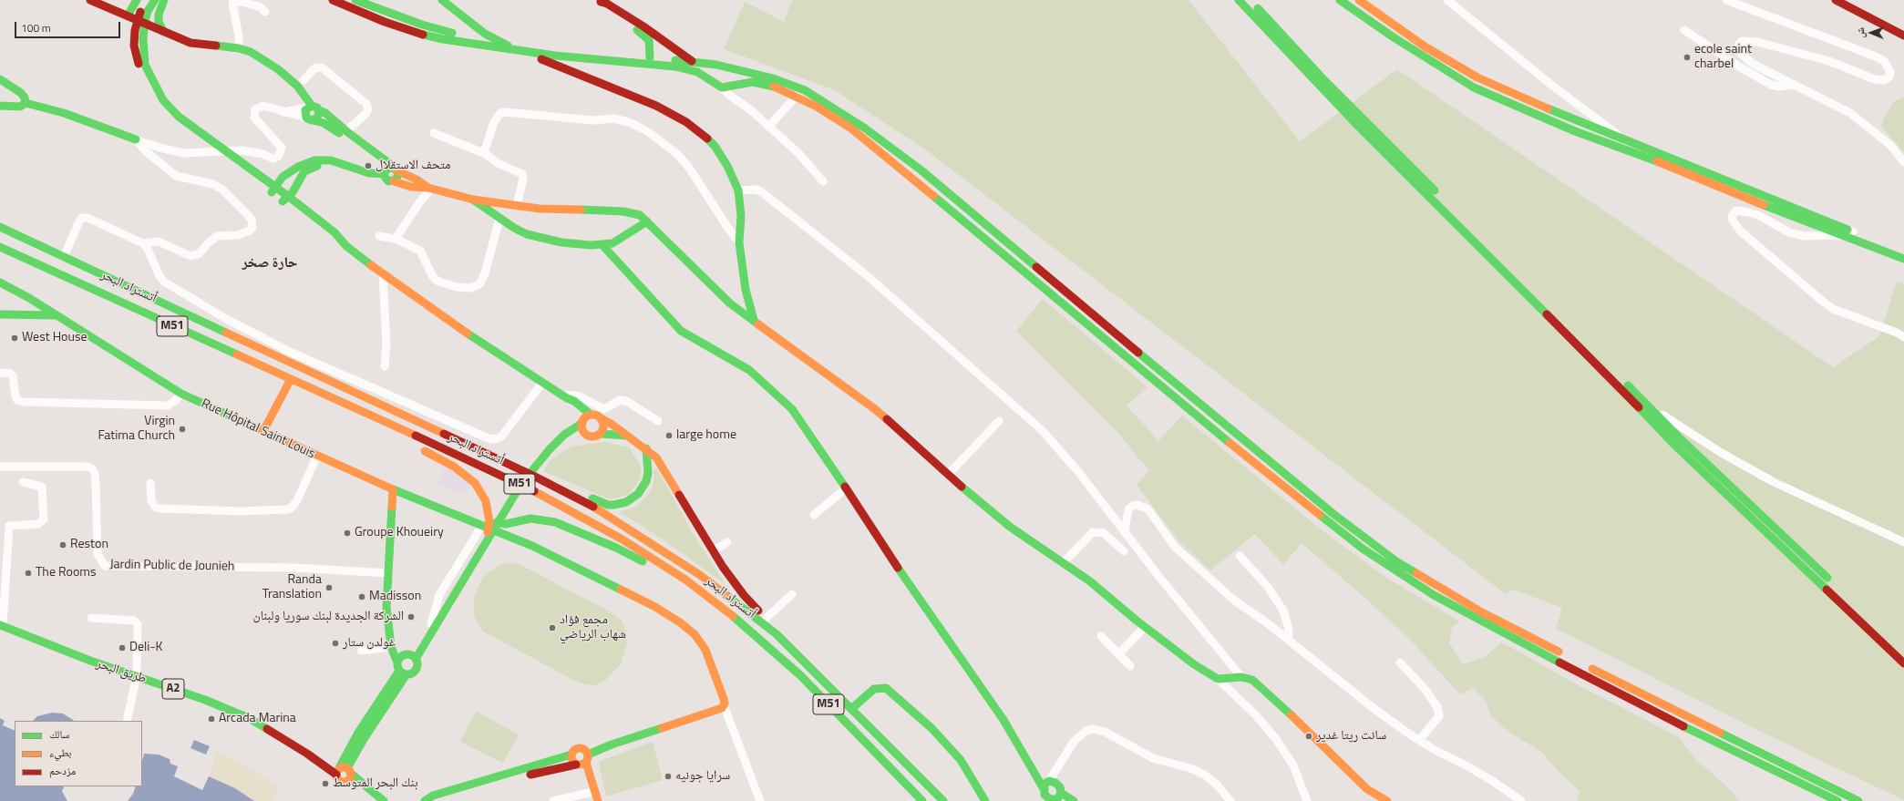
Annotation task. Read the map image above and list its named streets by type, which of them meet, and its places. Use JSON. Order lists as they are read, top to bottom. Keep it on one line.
{"streets":{"main road":["أتستراد البحر","M51","Rue Hôpital Saint Louis","طريق البحر","A2"],"street":["Jardin Public de Jounieh"]},"districts":["حارة صخر"],"places":["ecole saint charbel","متحف الاستقلال","West House","Virgin Fatima Church","large home","Groupe Khoueiry","Reston","The Rooms","Randa Translation","Madisson","الشركة الجديدة لبنك سوريا ولبنان","مجمع فؤاد شهاب الرياضي","غولدن ستار","Deli-K","Arcada Marina","سانت ريتا غدير","سرايا جونيه","بنك البحر المتوسط"],"legend":["سالك","بطيء","مزدحم"],"scale_bar":"100 m","north":"left"}
